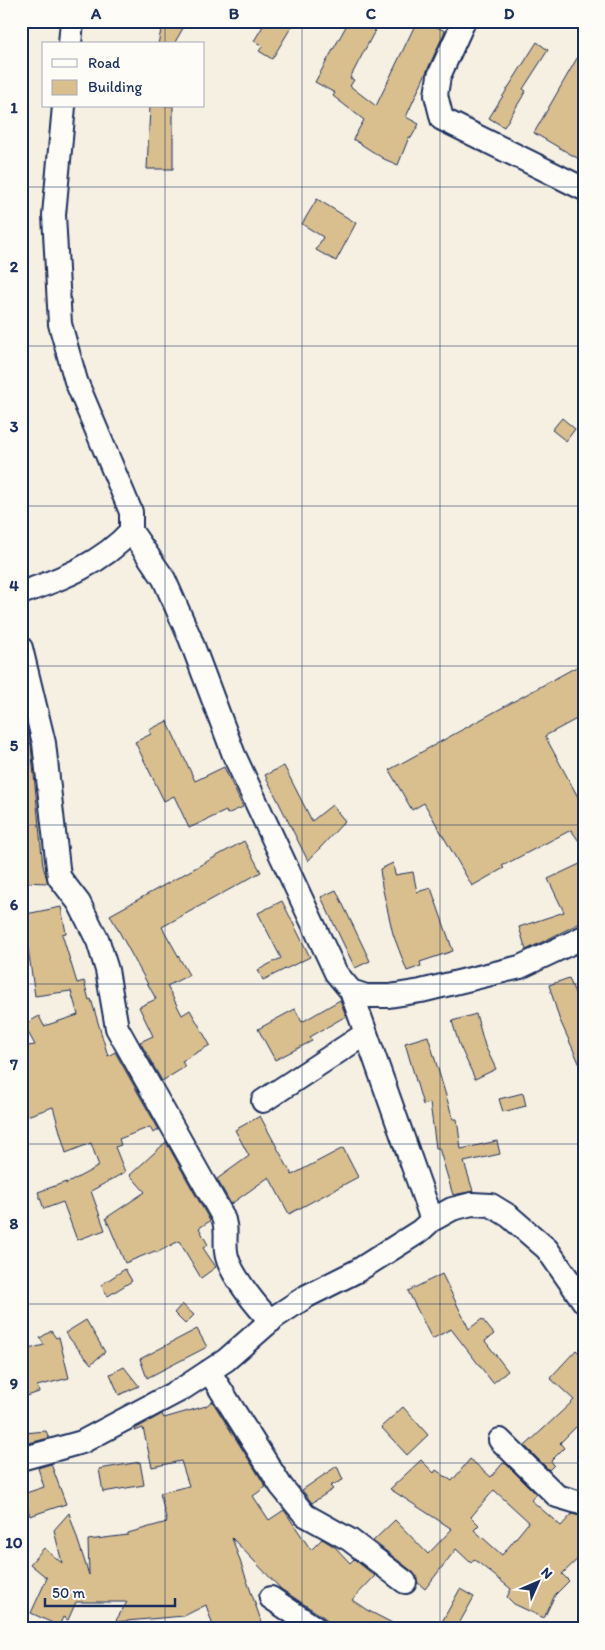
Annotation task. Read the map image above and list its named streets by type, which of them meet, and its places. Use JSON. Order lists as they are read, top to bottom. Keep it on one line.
{"legend":["Road","Building"],"scale_bar":"50 m","north":"top right","grid":{"columns":["A","B","C","D"],"rows":["1","2","3","4","5","6","7","8","9","10"]}}
